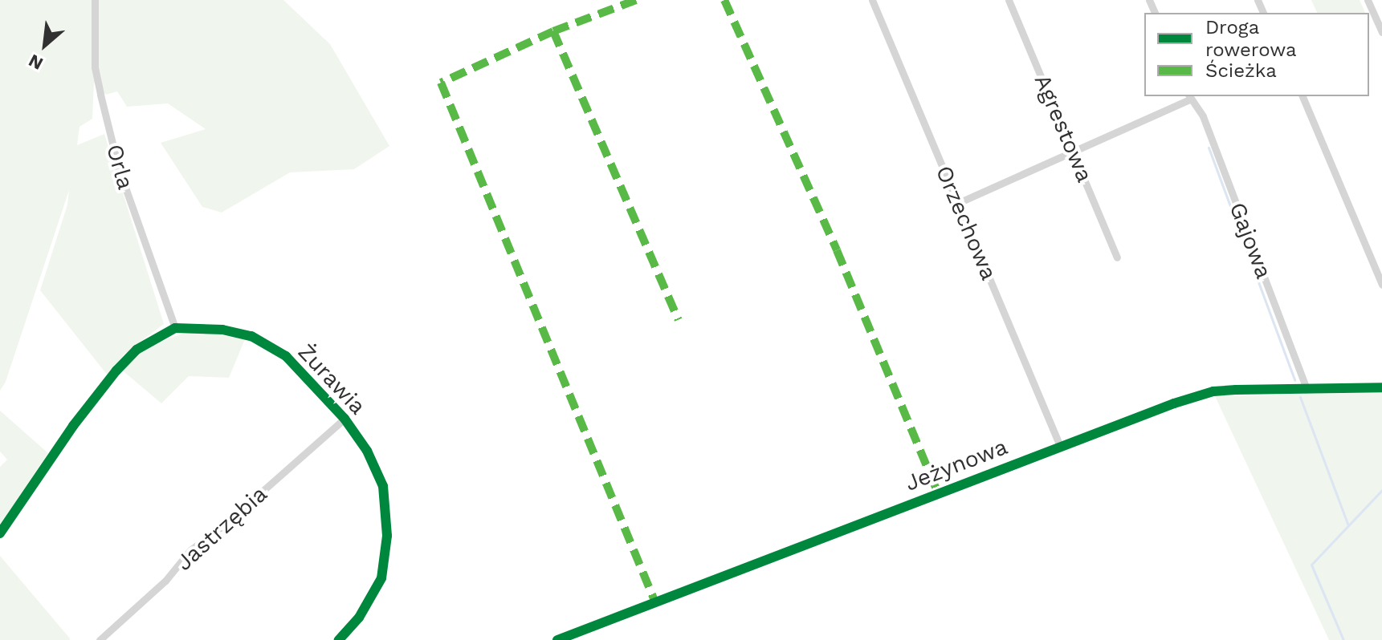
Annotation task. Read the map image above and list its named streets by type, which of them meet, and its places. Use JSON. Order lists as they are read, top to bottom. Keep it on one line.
{"streets":{"street":["Agrestowa","Orla","Orzechowa","Gajowa","Żurawia","Jeżynowa","Jastrzębia"]},"crossings":[["Orla","Żurawia"],["Orzechowa","Jeżynowa"],["Gajowa","Jeżynowa"],["Żurawia","Jastrzębia"]],"legend":["Droga rowerowa","Ścieżka"],"north":"bottom left"}
